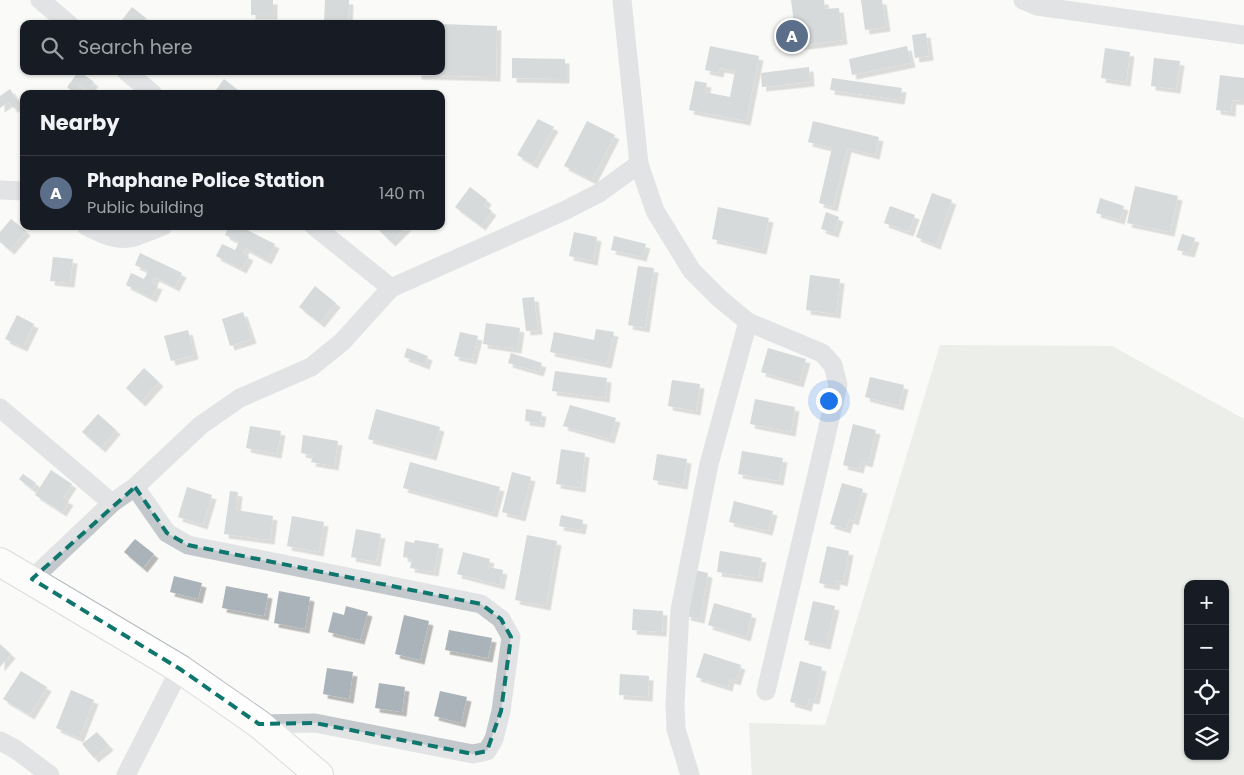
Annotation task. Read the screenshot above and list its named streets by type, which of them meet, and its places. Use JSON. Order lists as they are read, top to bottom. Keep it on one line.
{"page":{"pins":"A","search":"Search here","heading":"Nearby","list":[{"mark":"A","name":"Phaphane Police Station","note":"Public building","value":"140 m"}],"map_buttons":["+","−"]}}
